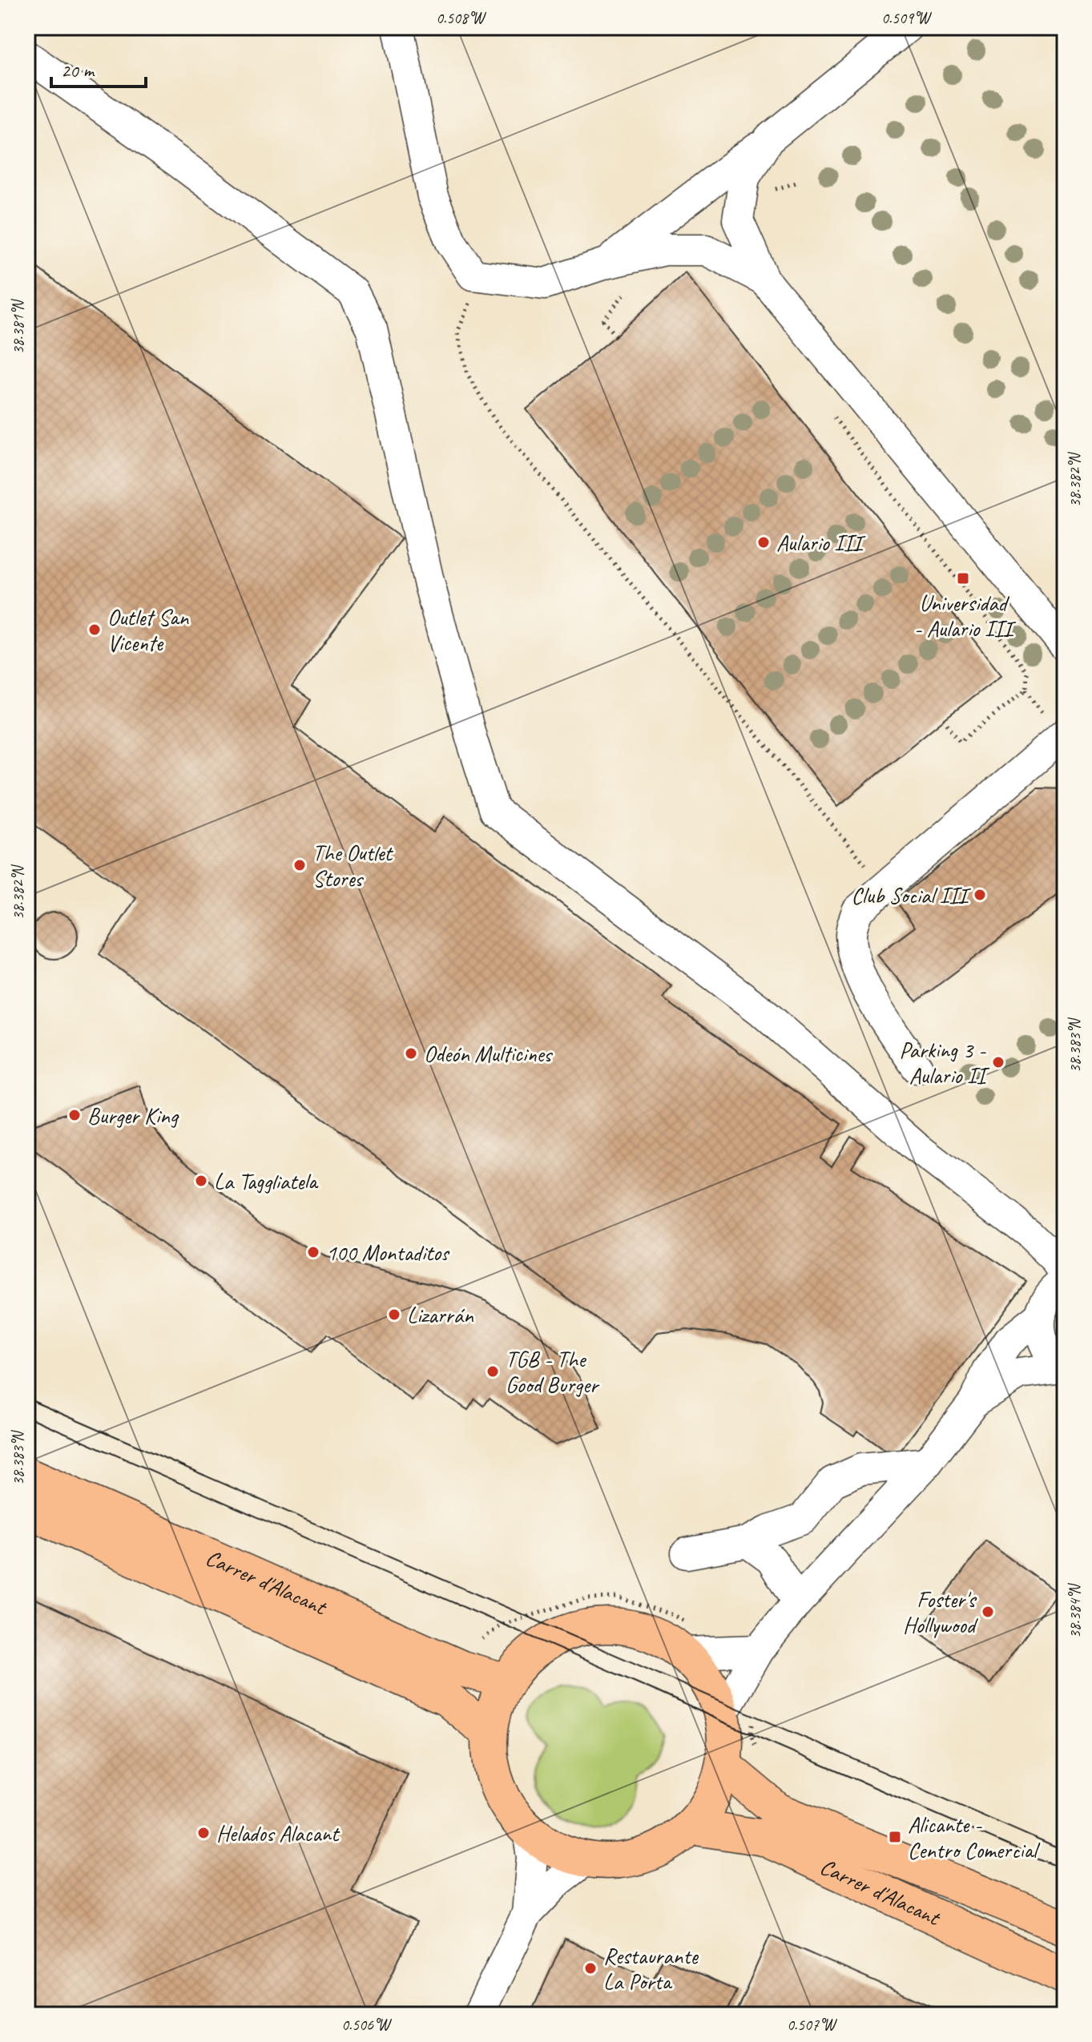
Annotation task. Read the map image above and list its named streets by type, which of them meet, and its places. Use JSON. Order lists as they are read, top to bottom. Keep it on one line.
{"streets":{"main road":["Carrer d'Alacant"]},"places":{"other":["Aulario III","Outlet San Vicente","The Outlet Stores","Club Social III","Odeón Multicines","Parking 3 - Aulario II","Burger King","La Taggliatela","100 Montaditos","Lizarrán","TGB - The Good Burger","Foster's Hollywood","Helados Alacant","Restaurante La Porta"],"transit":["Universidad - Aulario III","Alicante - Centro Comercial"]},"scale_bar":"20 m","coordinates":["0.508°W","0.509°W","38.381°N","38.382°N","38.383°N","38.384°N","0.506°W","0.507°W"]}
